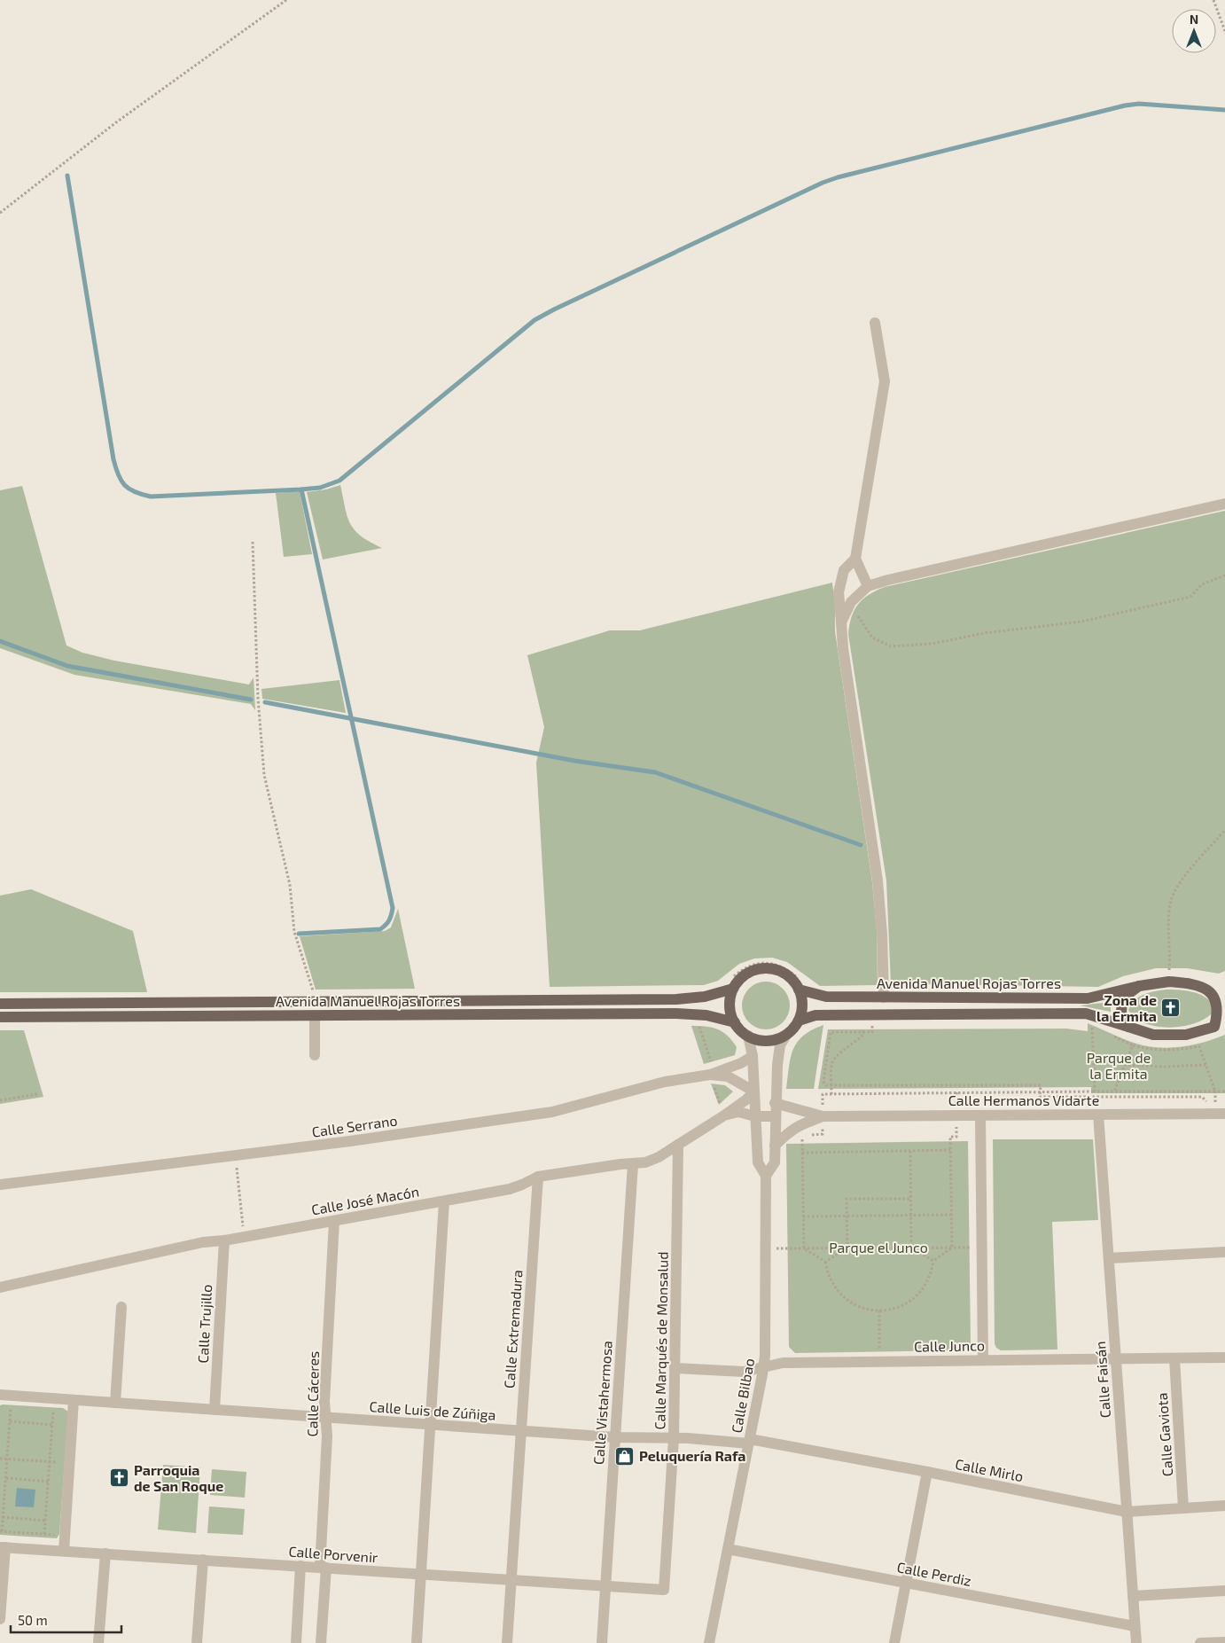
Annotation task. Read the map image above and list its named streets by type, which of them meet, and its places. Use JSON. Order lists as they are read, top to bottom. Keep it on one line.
{"streets":{"main road":["Avenida Manuel Rojas Torres"],"street":["Calle Hermanos Vidarte","Calle Serrano","Calle José Macón","Calle Trujillo","Calle Extremadura","Calle Marqués de Monsalud","Calle Junco","Calle Faisán","Calle Cáceres","Calle Bilbao","Calle Vistahermosa","Calle Luis de Zúñiga","Calle Gaviota","Calle Mirlo","Calle Porvenir","Calle Perdiz"]},"crossings":[["Avenida Manuel Rojas Torres","Calle Bilbao"],["Calle Hermanos Vidarte","Calle Faisán"],["Calle Hermanos Vidarte","Calle Bilbao"],["Calle Serrano","Calle José Macón"],["Calle Serrano","Calle Bilbao"],["Calle José Macón","Calle Trujillo"],["Calle José Macón","Calle Extremadura"],["Calle José Macón","Calle Marqués de Monsalud"],["Calle José Macón","Calle Cáceres"],["Calle José Macón","Calle Bilbao"],["Calle José Macón","Calle Vistahermosa"],["Calle Trujillo","Calle Luis de Zúñiga"],["Calle Extremadura","Calle Luis de Zúñiga"],["Calle Extremadura","Calle Porvenir"],["Calle Marqués de Monsalud","Calle Junco"],["Calle Marqués de Monsalud","Calle Luis de Zúñiga"],["Calle Marqués de Monsalud","Calle Porvenir"],["Calle Junco","Calle Faisán"],["Calle Junco","Calle Bilbao"],["Calle Junco","Calle Gaviota"],["Calle Faisán","Calle Mirlo"],["Calle Faisán","Calle Perdiz"],["Calle Cáceres","Calle Luis de Zúñiga"],["Calle Cáceres","Calle Porvenir"],["Calle Bilbao","Calle Luis de Zúñiga"],["Calle Bilbao","Calle Mirlo"],["Calle Bilbao","Calle Perdiz"],["Calle Vistahermosa","Calle Luis de Zúñiga"],["Calle Vistahermosa","Calle Porvenir"],["Calle Luis de Zúñiga","Calle Mirlo"],["Calle Gaviota","Calle Mirlo"]],"parks":["Parque de la Ermita","Parque el Junco"],"places":{"church":["Zona de la Ermita","Parroquia de San Roque"],"shop":["Peluquería Rafa"]},"scale_bar":"50 m","north":"top"}
